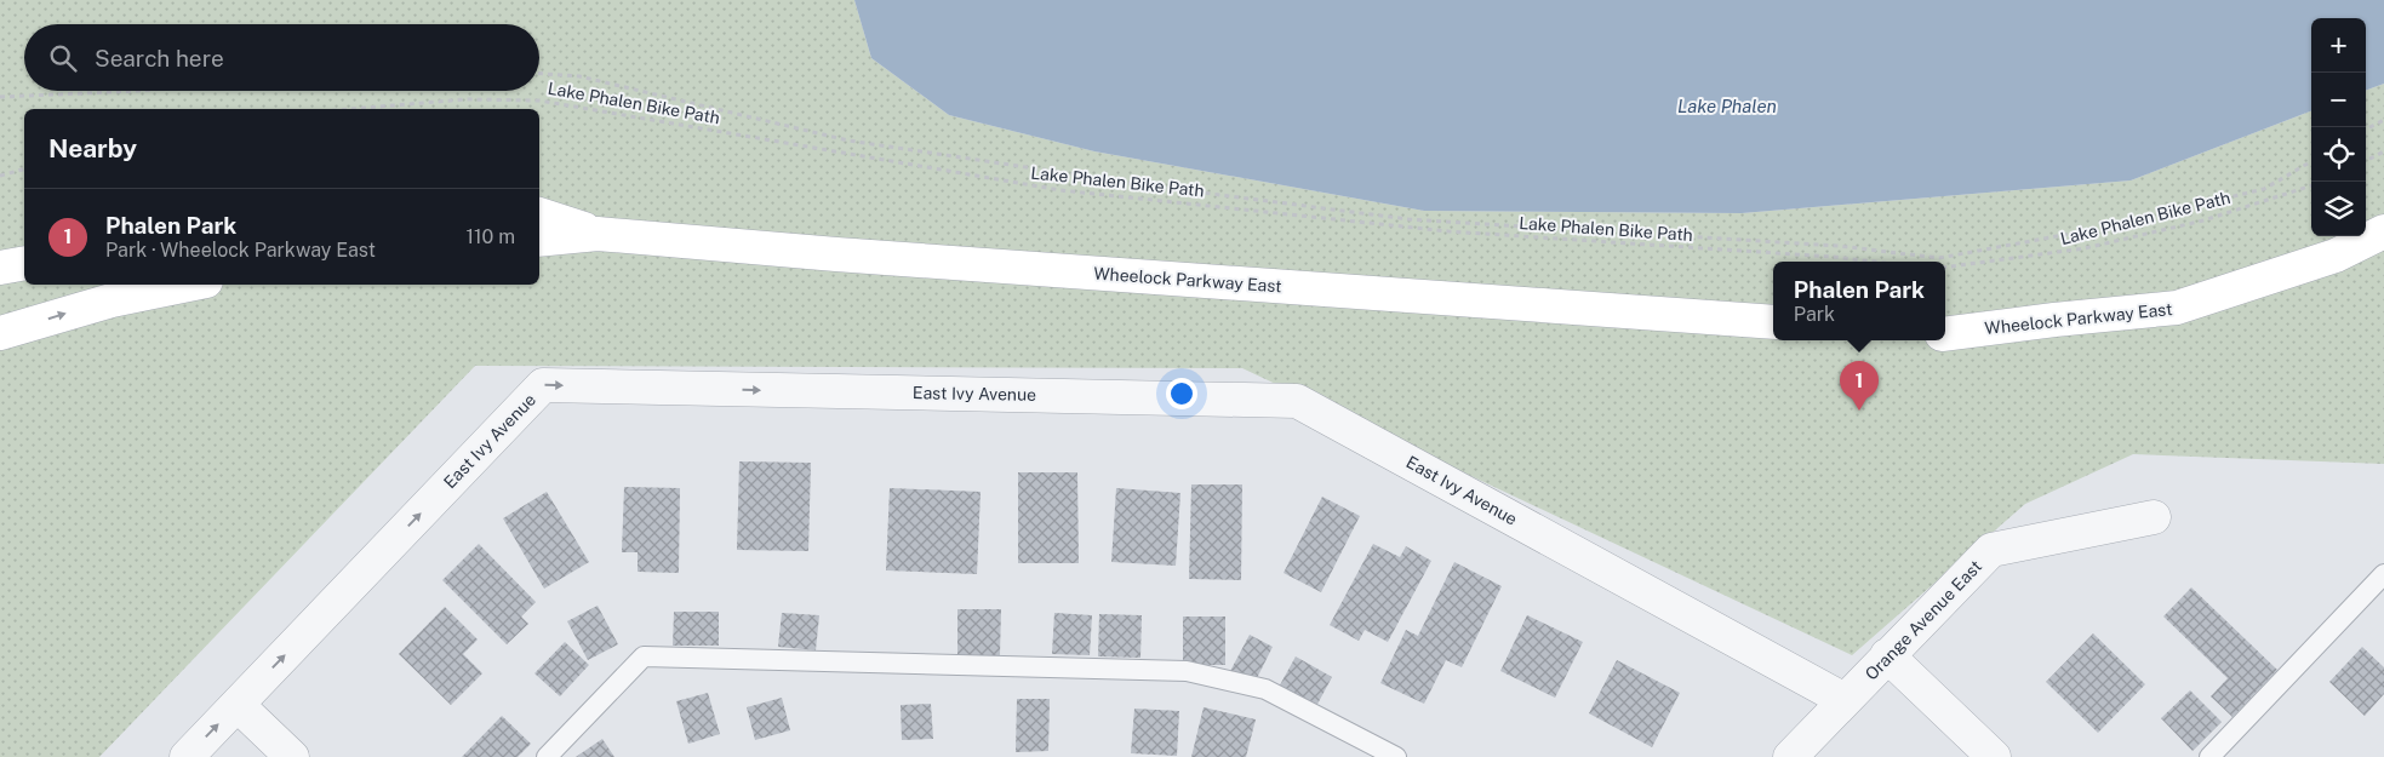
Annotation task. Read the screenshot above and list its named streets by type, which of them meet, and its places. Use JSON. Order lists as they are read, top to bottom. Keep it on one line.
{"streets":{"street":["Wheelock Parkway East","East Ivy Avenue","Orange Avenue East"],"path":["Lake Phalen Bike Path"]},"crossings":[["East Ivy Avenue","Orange Avenue East"]],"one_way":["East Ivy Avenue"],"water":["Lake Phalen"],"page":{"map_buttons":["+","−"],"search":"Search here","heading":"Nearby","list":[{"mark":"1","name":"Phalen Park","note":"Park · Wheelock Parkway East","value":"110 m"}],"popup":["Phalen Park","Park"],"pins":"1"}}
